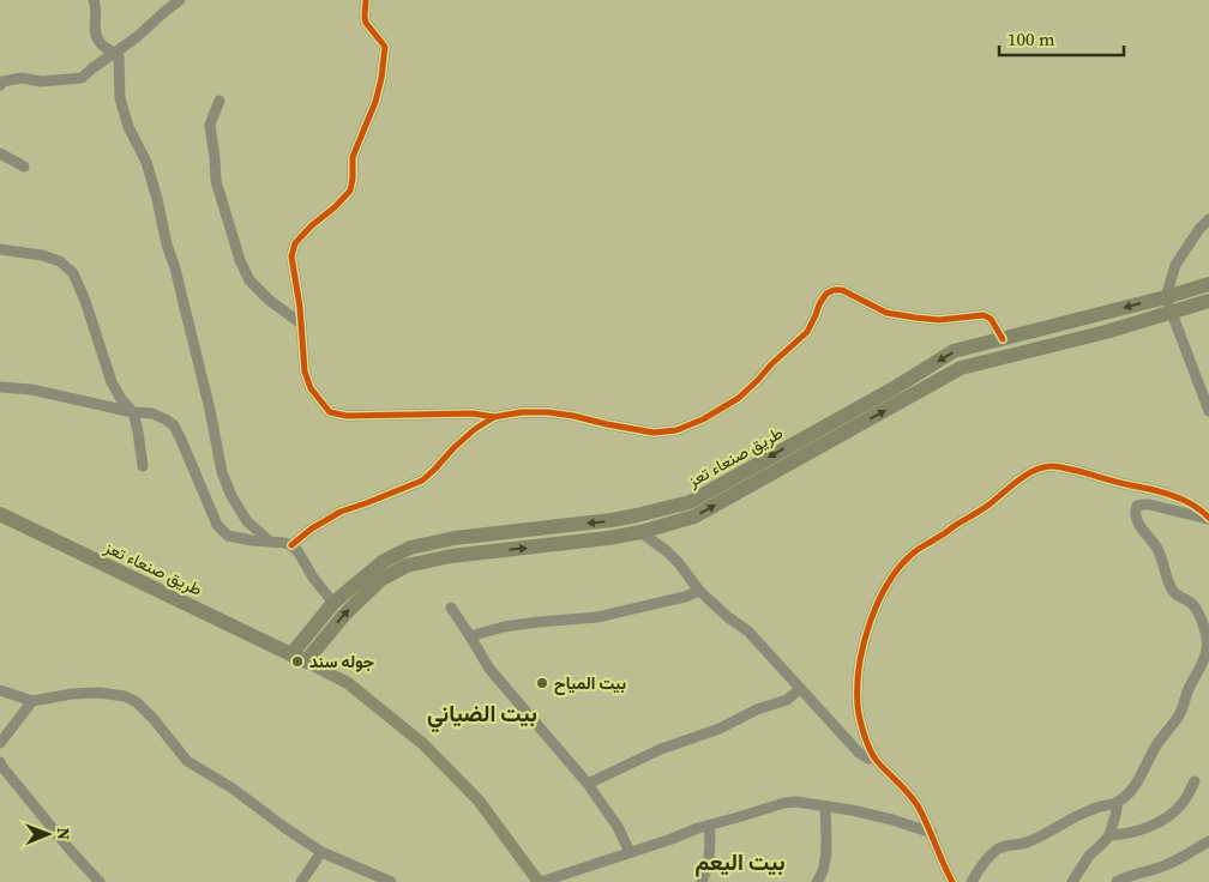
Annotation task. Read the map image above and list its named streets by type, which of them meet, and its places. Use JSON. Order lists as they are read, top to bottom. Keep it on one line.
{"streets":{"highway":["طريق صنعاء تعز"]},"districts":["بيت الضياني","بيت اليعم"],"places":["جوله سند","بيت المياح"],"scale_bar":"100 m","north":"right"}
